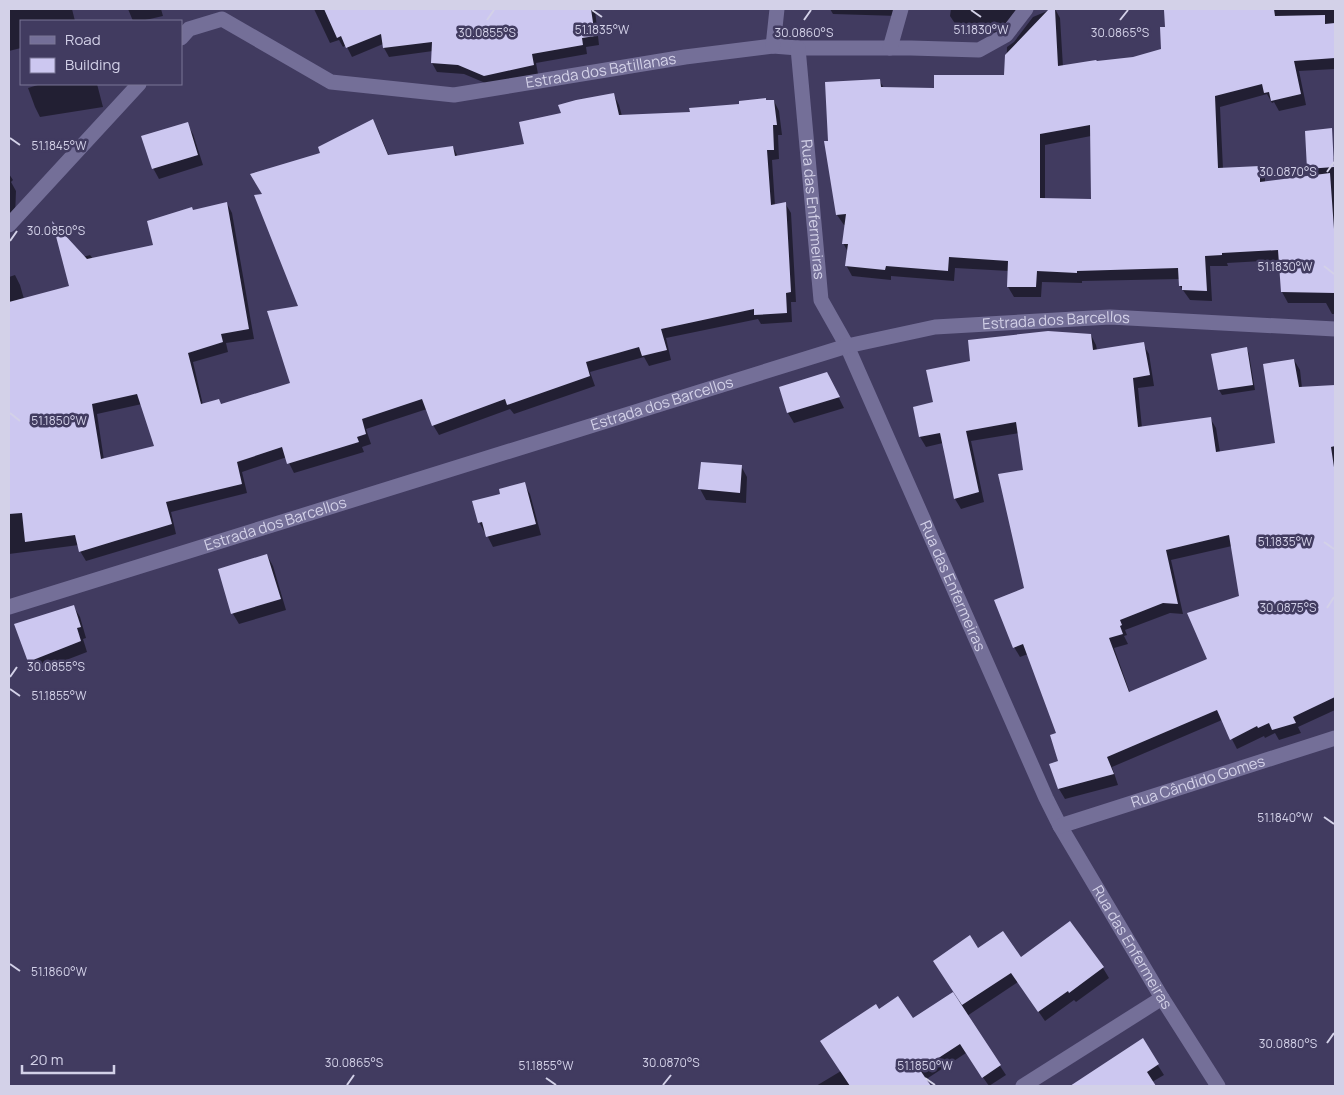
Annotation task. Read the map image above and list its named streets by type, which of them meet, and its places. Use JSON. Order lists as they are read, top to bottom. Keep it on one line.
{"streets":{"street":["Estrada dos Batillanas","Rua das Enfermeiras","Estrada dos Barcellos","Rua Cândido Gomes"]},"crossings":[["Estrada dos Batillanas","Rua das Enfermeiras"],["Rua das Enfermeiras","Estrada dos Barcellos"],["Rua das Enfermeiras","Rua Cândido Gomes"]],"legend":["Road","Building"],"scale_bar":"20 m","coordinates":["51.1835°W","51.1830°W","30.0855°S","30.0860°S","30.0865°S","51.1845°W","30.0870°S","30.0850°S","51.1850°W","30.0875°S","51.1855°W","51.1840°W","51.1860°W","30.0880°S"]}
